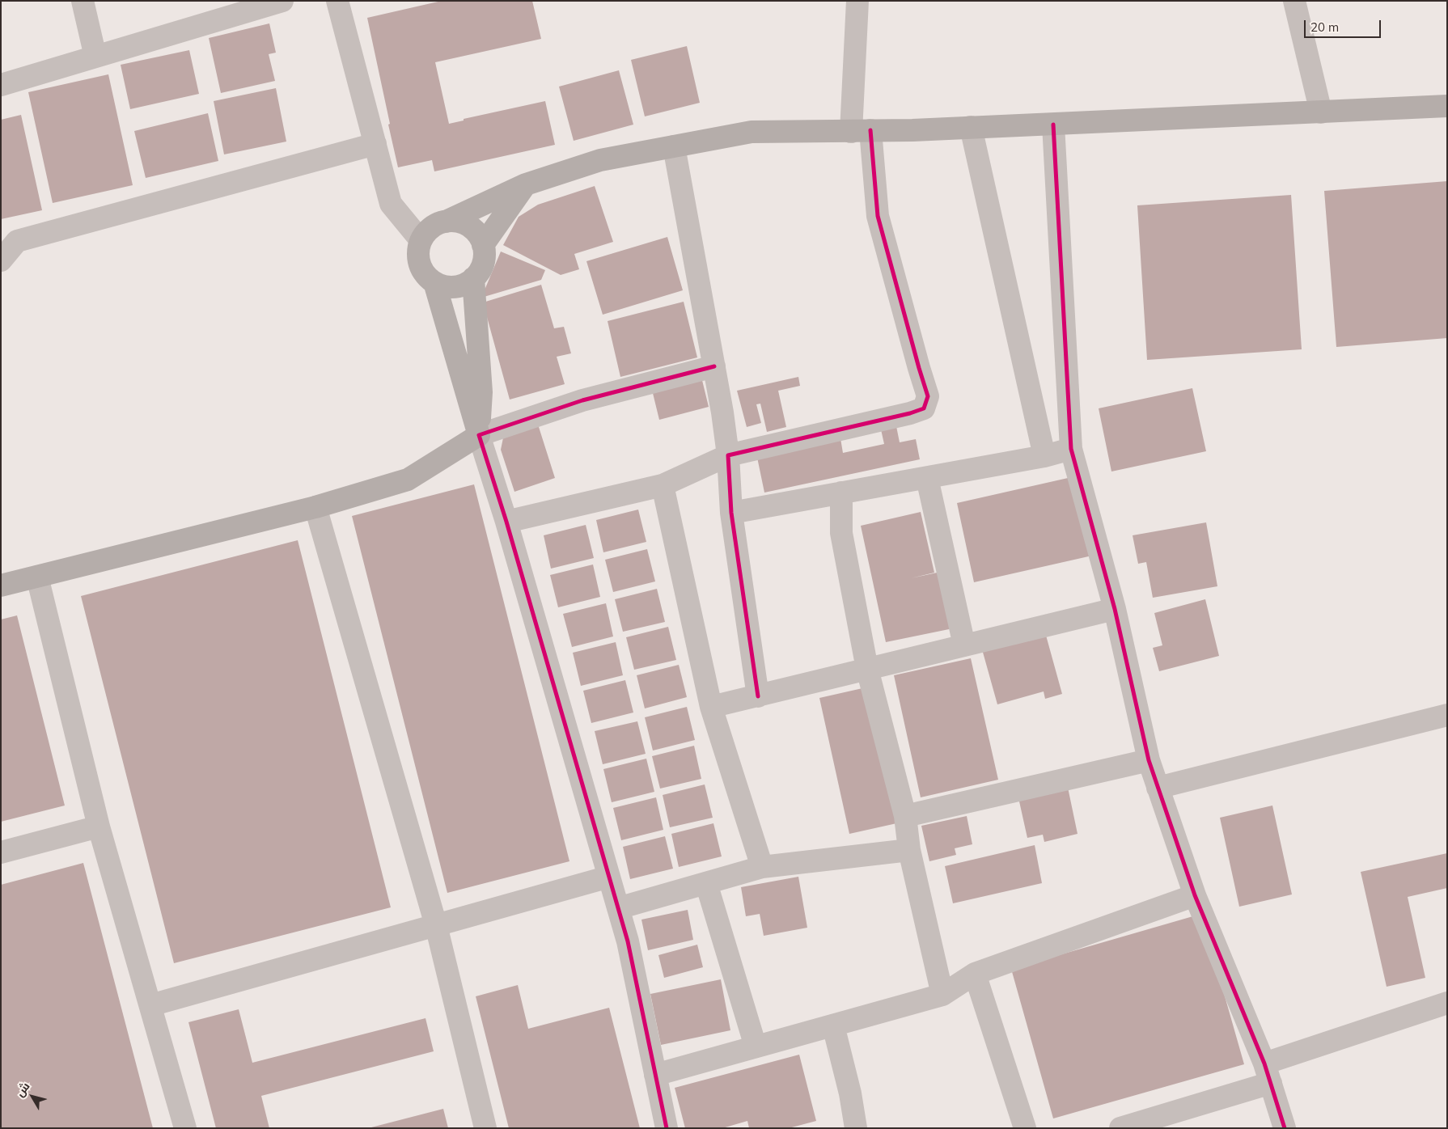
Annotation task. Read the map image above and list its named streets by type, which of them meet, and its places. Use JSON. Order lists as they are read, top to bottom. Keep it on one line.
{"scale_bar":"20 m","north":"top left"}
